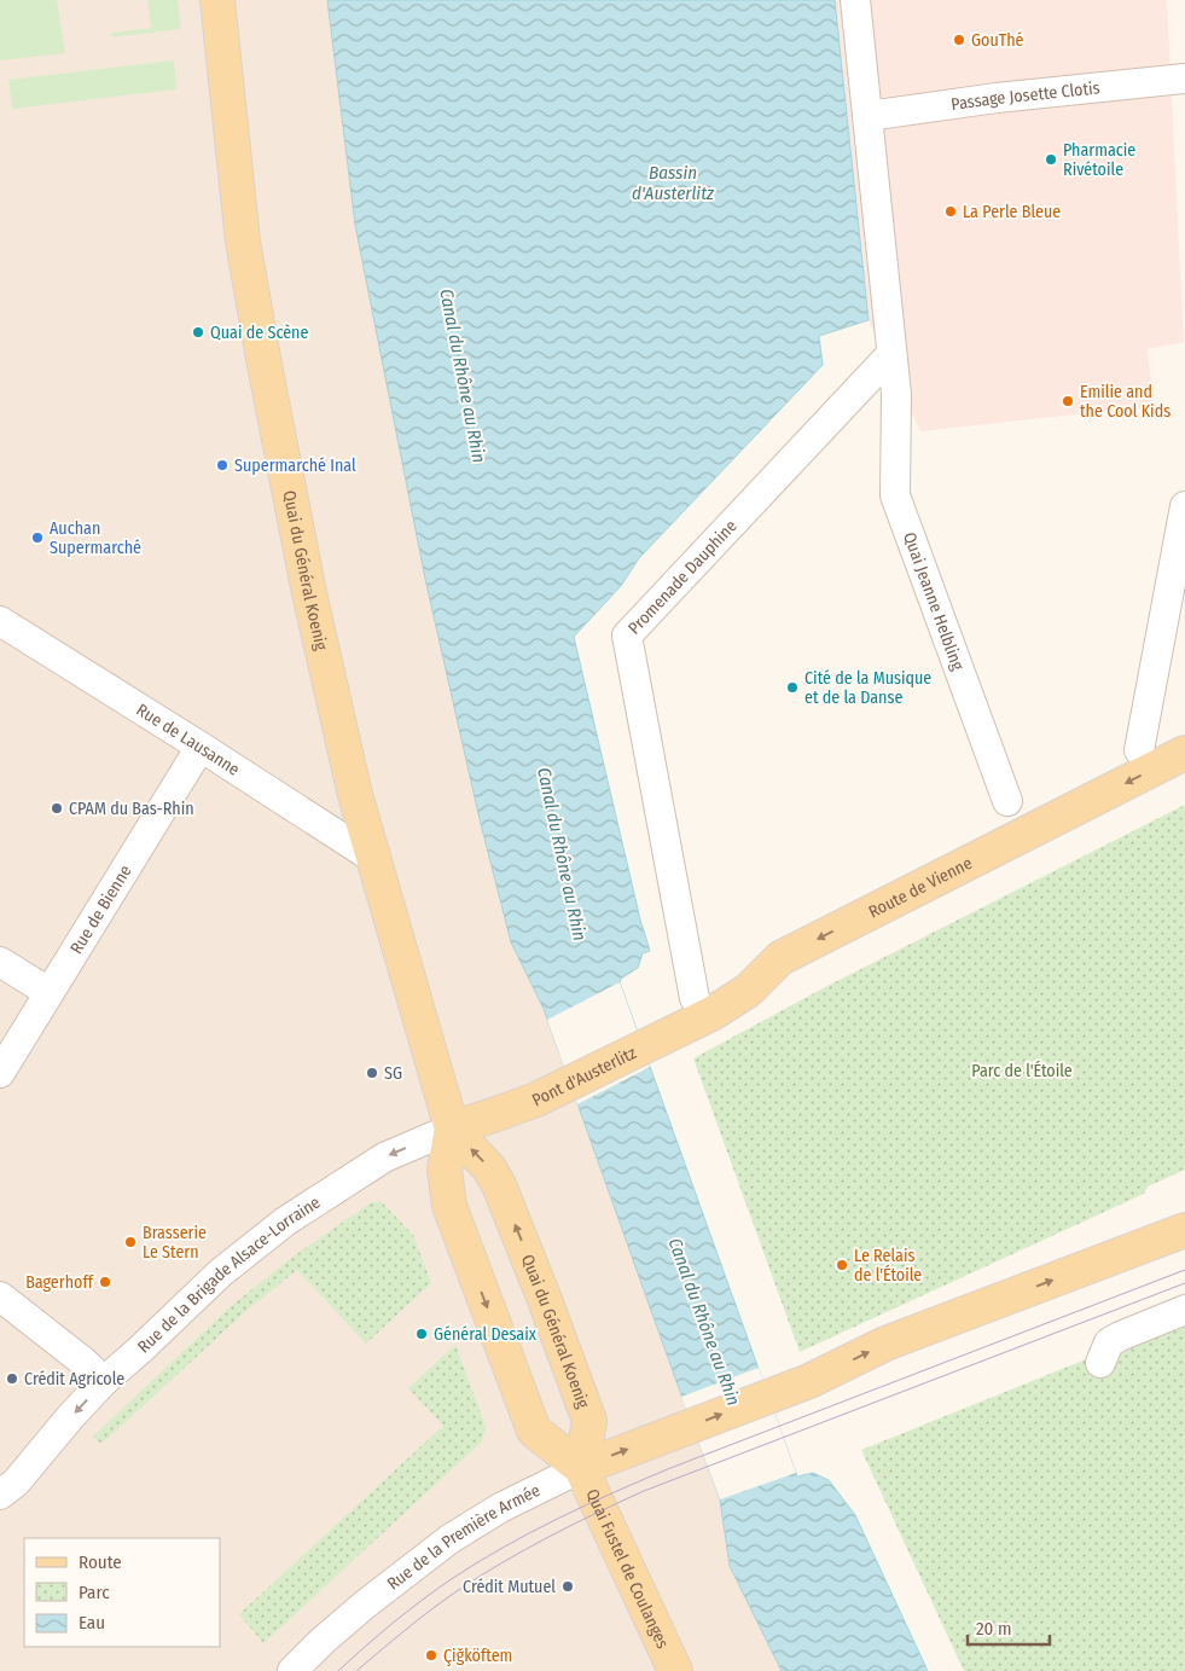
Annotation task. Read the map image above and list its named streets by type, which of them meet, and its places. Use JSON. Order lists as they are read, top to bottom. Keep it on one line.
{"streets":{"main road":["Quai du Général Koenig","Route de Vienne","Pont d'Austerlitz","Rue de la Brigade Alsace-Lorraine","Rue de la Première Armée","Quai Fustel de Coulanges"],"street":["Passage Josette Clotis","Promenade Dauphine","Quai Jeanne Helbling","Rue de Lausanne","Rue de Bienne"]},"crossings":[["Passage Josette Clotis","Quai Jeanne Helbling"],["Quai du Général Koenig","Rue de Lausanne"],["Quai du Général Koenig","Rue de la Brigade Alsace-Lorraine"],["Quai du Général Koenig","Rue de la Première Armée"],["Quai du Général Koenig","Quai Fustel de Coulanges"],["Promenade Dauphine","Quai Jeanne Helbling"],["Rue de Lausanne","Rue de Bienne"],["Route de Vienne","Pont d'Austerlitz"],["Pont d'Austerlitz","Rue de la Brigade Alsace-Lorraine"],["Rue de la Première Armée","Quai Fustel de Coulanges"]],"one_way":["Route de Vienne","Rue de la Brigade Alsace-Lorraine","Rue de la Première Armée"],"water":["Bassin d'Austerlitz","Canal du Rhône au Rhin"],"parks":["Parc de l'Étoile"],"places":["GouThé","Pharmacie Rivétoile","La Perle Bleue","Quai de Scène","Emilie and the Cool Kids","Supermarché Inal","Auchan Supermarché","Cité de la Musique et de la Danse","CPAM du Bas-Rhin","SG","Brasserie Le Stern","Le Relais de l'Étoile","Bagerhoff","Général Desaix","Crédit Agricole","Crédit Mutuel","Çiğköftem"],"legend":["Route","Parc","Eau"],"scale_bar":"20 m"}
